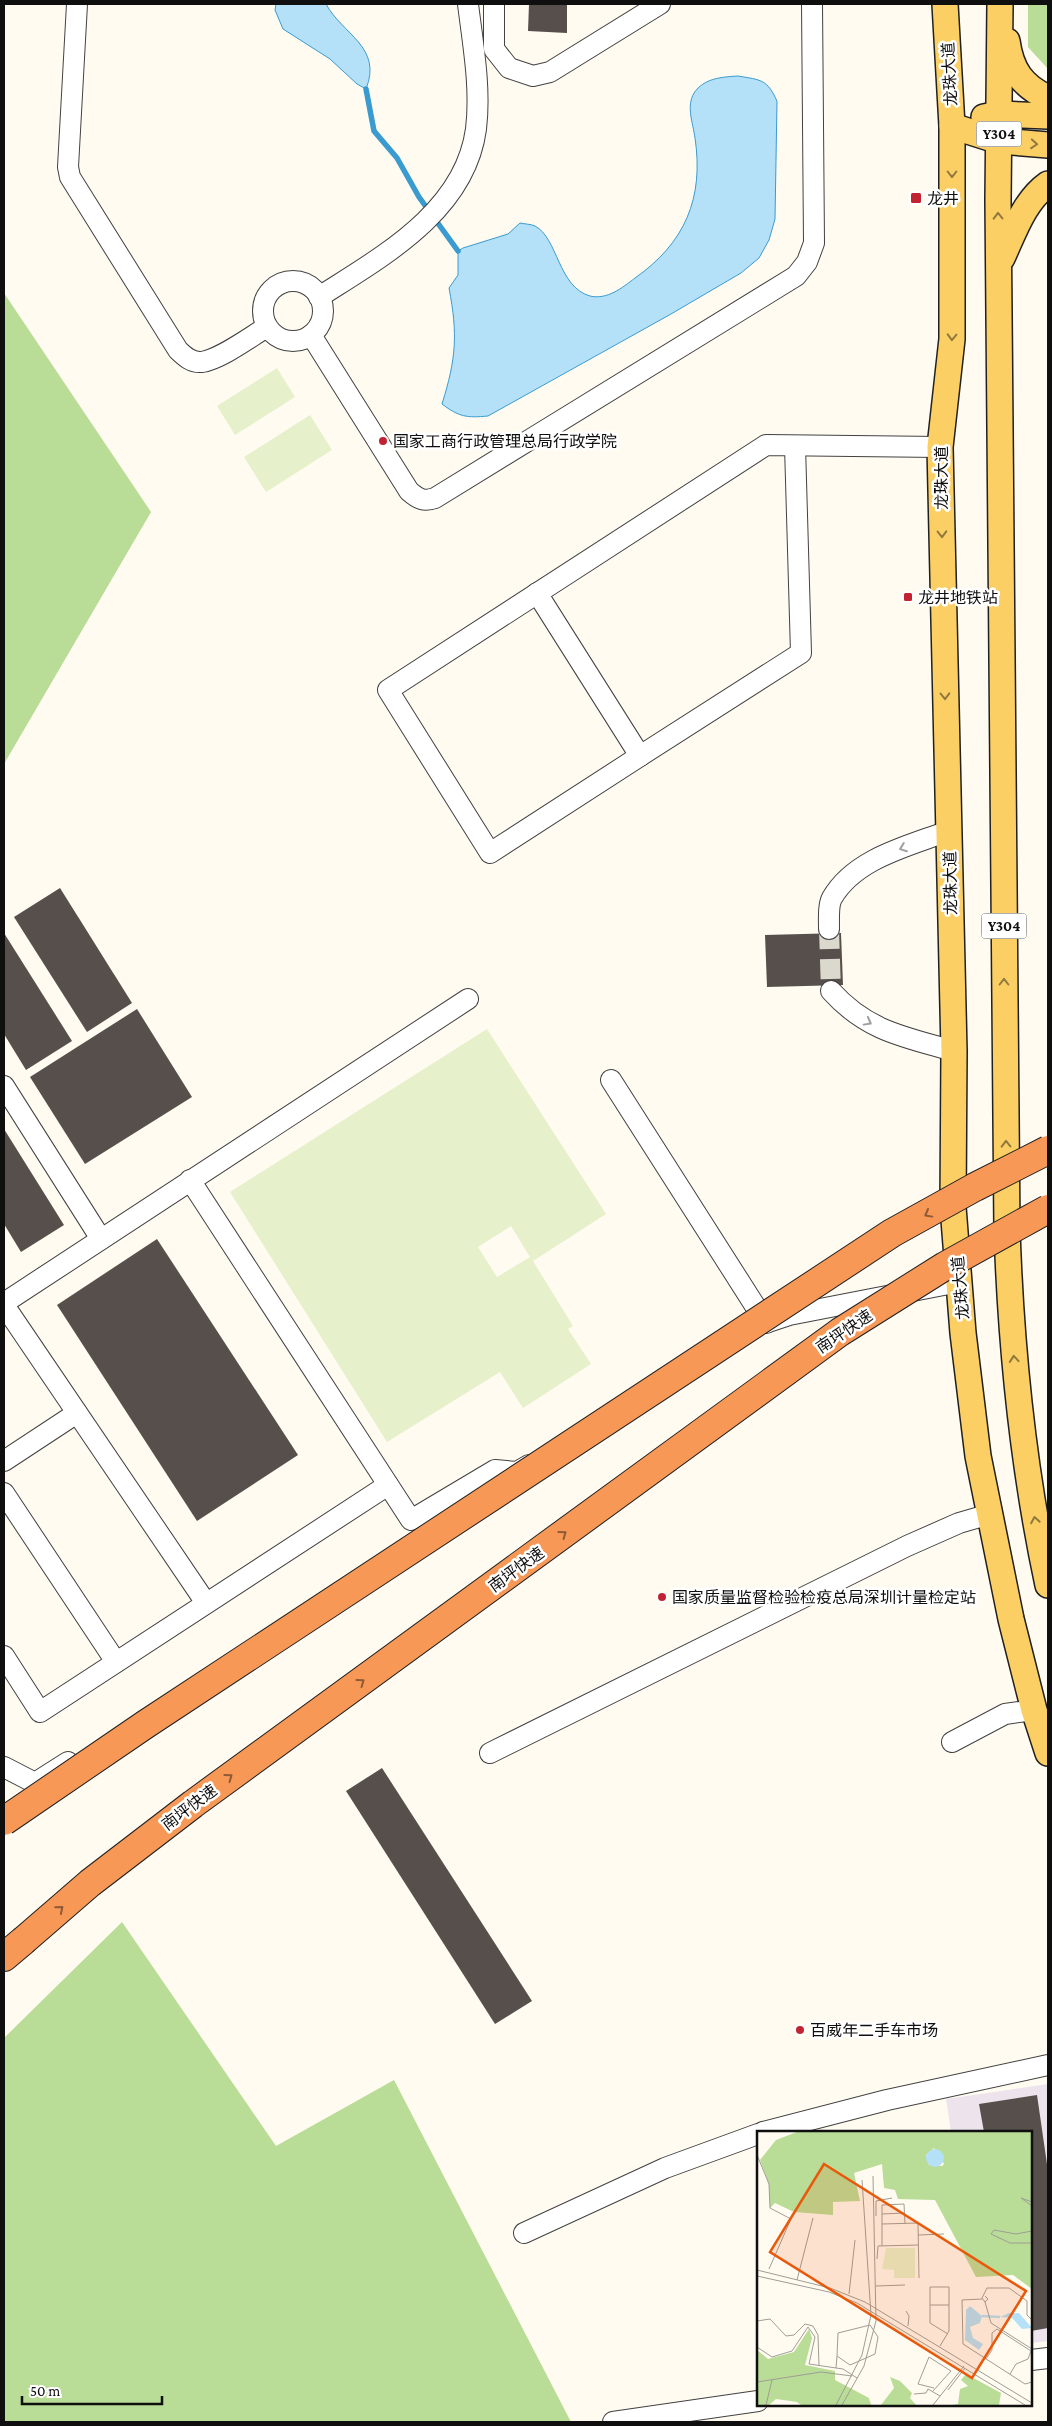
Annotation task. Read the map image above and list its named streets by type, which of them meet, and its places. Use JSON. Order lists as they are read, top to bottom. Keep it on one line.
{"streets":{"highway":["南坪快速"],"main road":["龙珠大道","Y304"]},"places":{"transit":["龙井","龙井地铁站"],"other":["国家工商行政管理总局行政学院","国家质量监督检验检疫总局深圳计量检定站","百威年二手车市场"]},"scale_bar":"50 m"}
